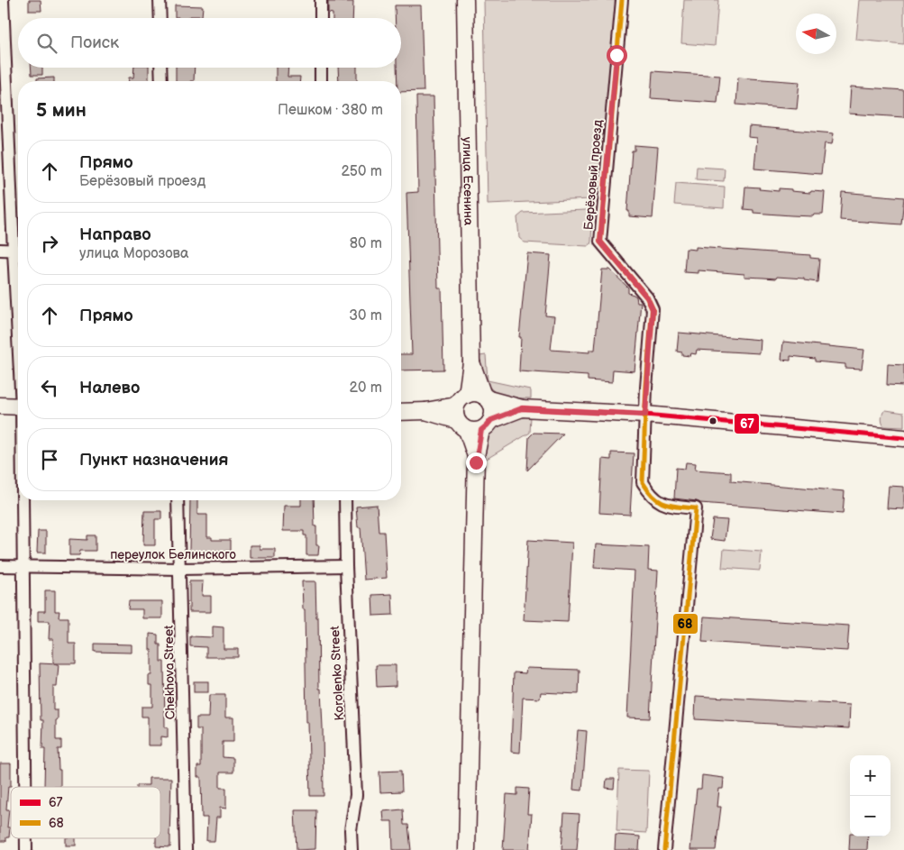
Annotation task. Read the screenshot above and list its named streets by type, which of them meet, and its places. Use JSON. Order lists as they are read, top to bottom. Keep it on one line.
{"streets":{"street":["Берёзовый проезд","улица Есенина","переулок Белинского","Chekhova Street","Korolenko Street"]},"crossings":[["переулок Белинского","Chekhova Street"],["переулок Белинского","Korolenko Street"]],"lines":["transit line 68","transit line 67"],"legend":["67","68"],"north":"left","page":{"search":"Поиск","heading":["5 мин","Пешком · 380 m"],"list":[["Прямо","Берёзовый проезд","250 m"],["Направо","улица Морозова","80 m"],["Прямо","30 m"],["Налево","20 m"],"Пункт назначения"],"map_buttons":["+","−"]}}
